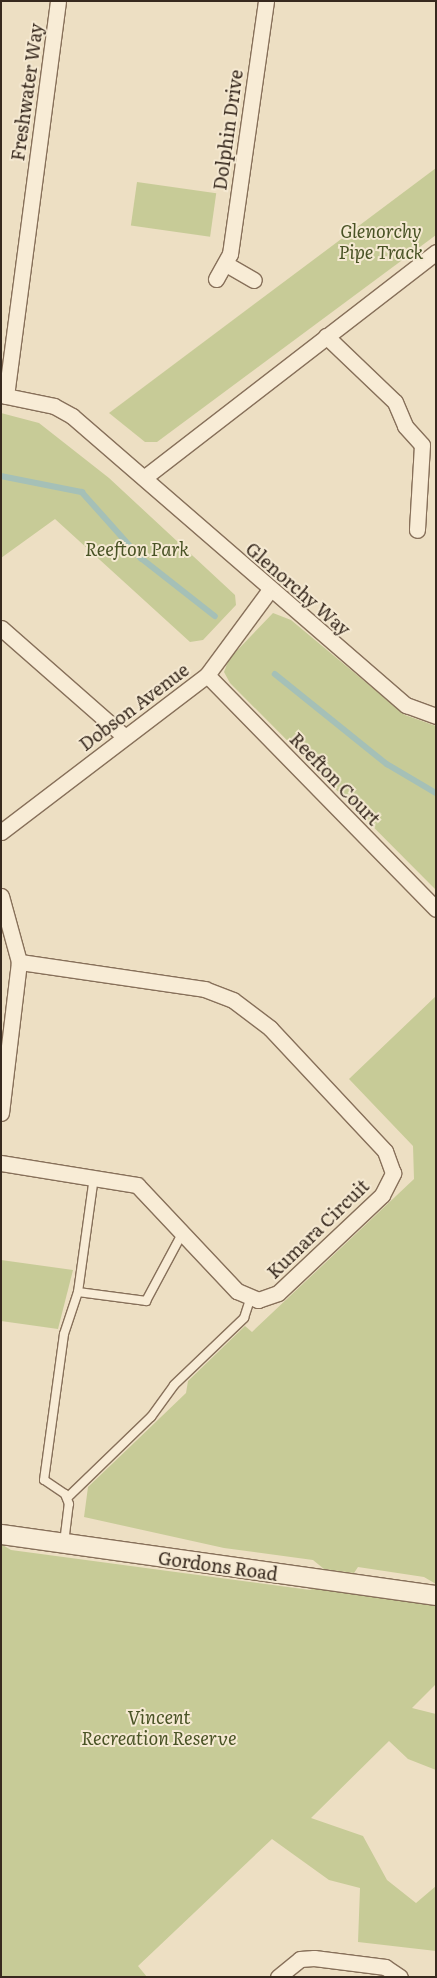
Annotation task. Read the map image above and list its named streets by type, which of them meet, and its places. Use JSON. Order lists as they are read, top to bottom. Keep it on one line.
{"streets":{"street":["Freshwater Way","Dolphin Drive","Glenorchy Way","Dobson Avenue","Reefton Court","Kumara Circuit","Gordons Road"]},"crossings":[["Freshwater Way","Glenorchy Way"],["Glenorchy Way","Dobson Avenue"],["Dobson Avenue","Reefton Court"]],"parks":["Glenorchy Pipe Track","Reefton Park","Vincent Recreation Reserve"]}
